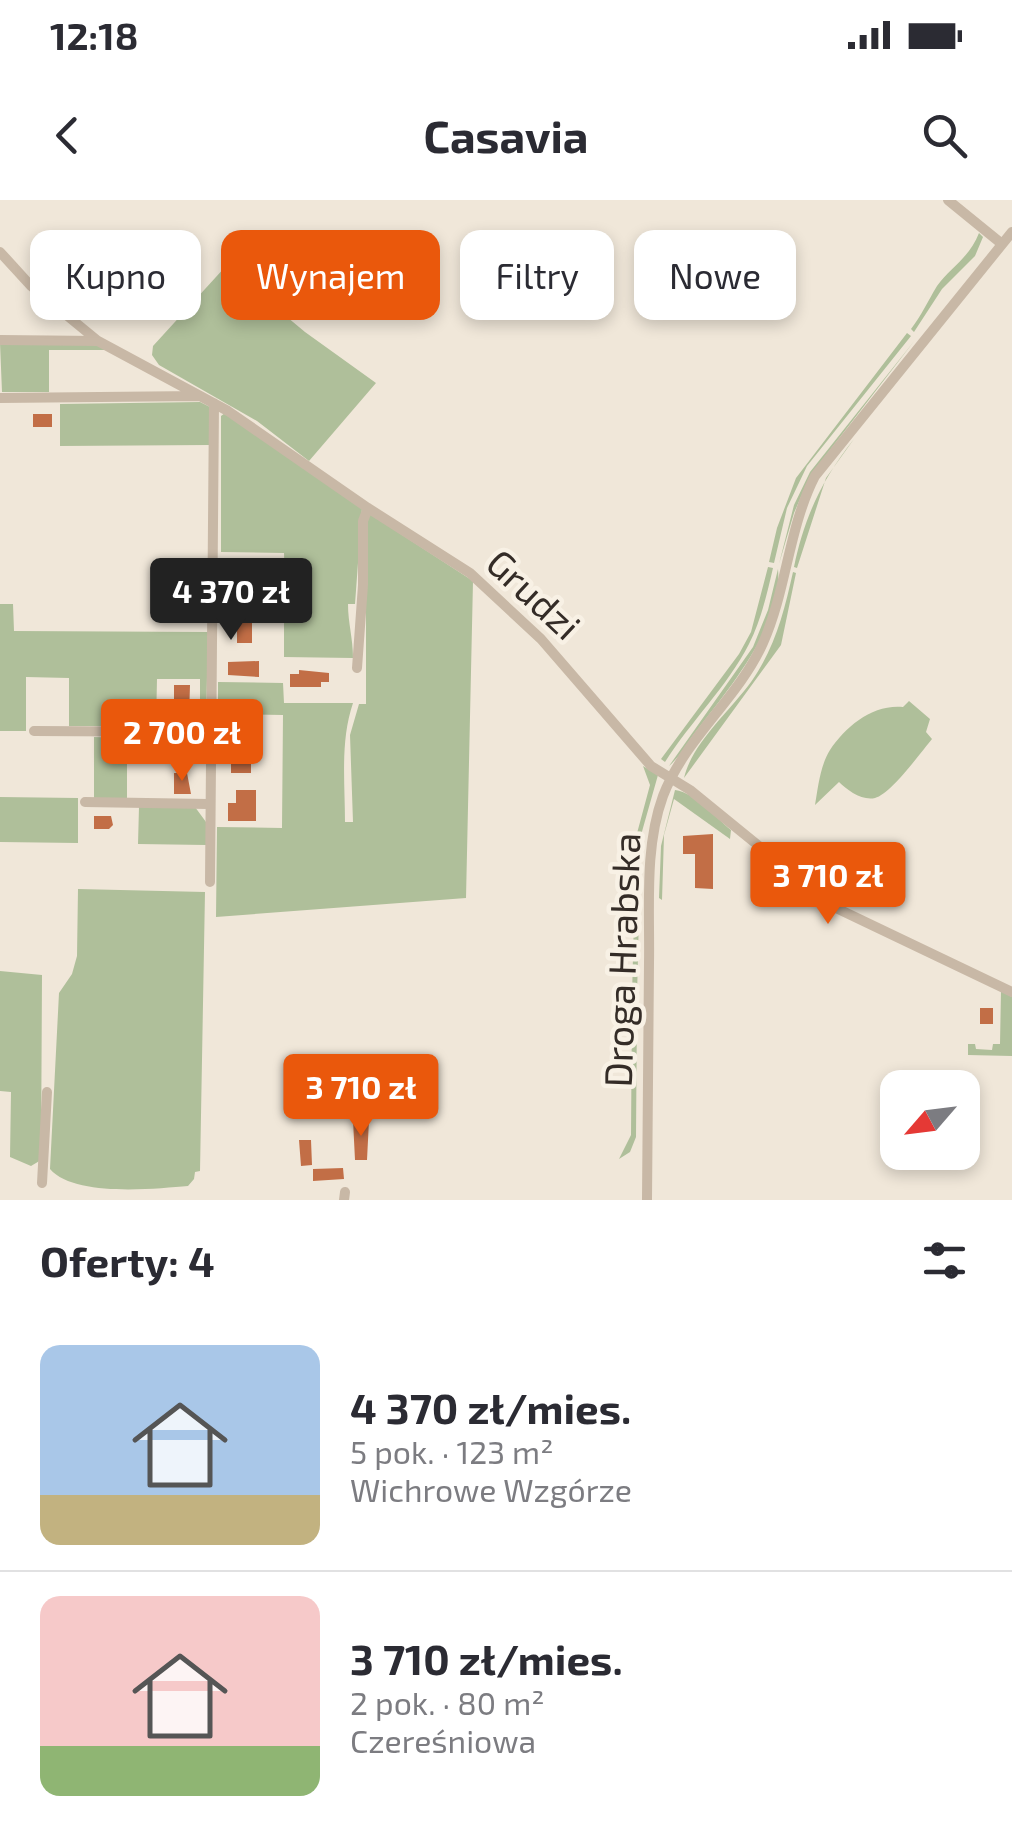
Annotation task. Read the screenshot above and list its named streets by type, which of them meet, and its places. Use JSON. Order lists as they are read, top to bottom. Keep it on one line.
{"streets":{"street":["Grudzi","Droga Hrabska"]},"crossings":[["Grudzi","Droga Hrabska"]],"north":"bottom left","page":{"status":"12:18","header":"Casavia","chip":["Kupno","Wynajem","Filtry","Nowe"],"price":["4 370 zł","2 700 zł","3 710 zł","3 710 zł"],"heading":"Oferty: 4","list":[{"name":"4 370 zł/mies.","note":"5 pok. · 123 m² · Wichrowe Wzgórze"},{"name":"3 710 zł/mies.","note":"2 pok. · 80 m² · Czereśniowa"}]}}
